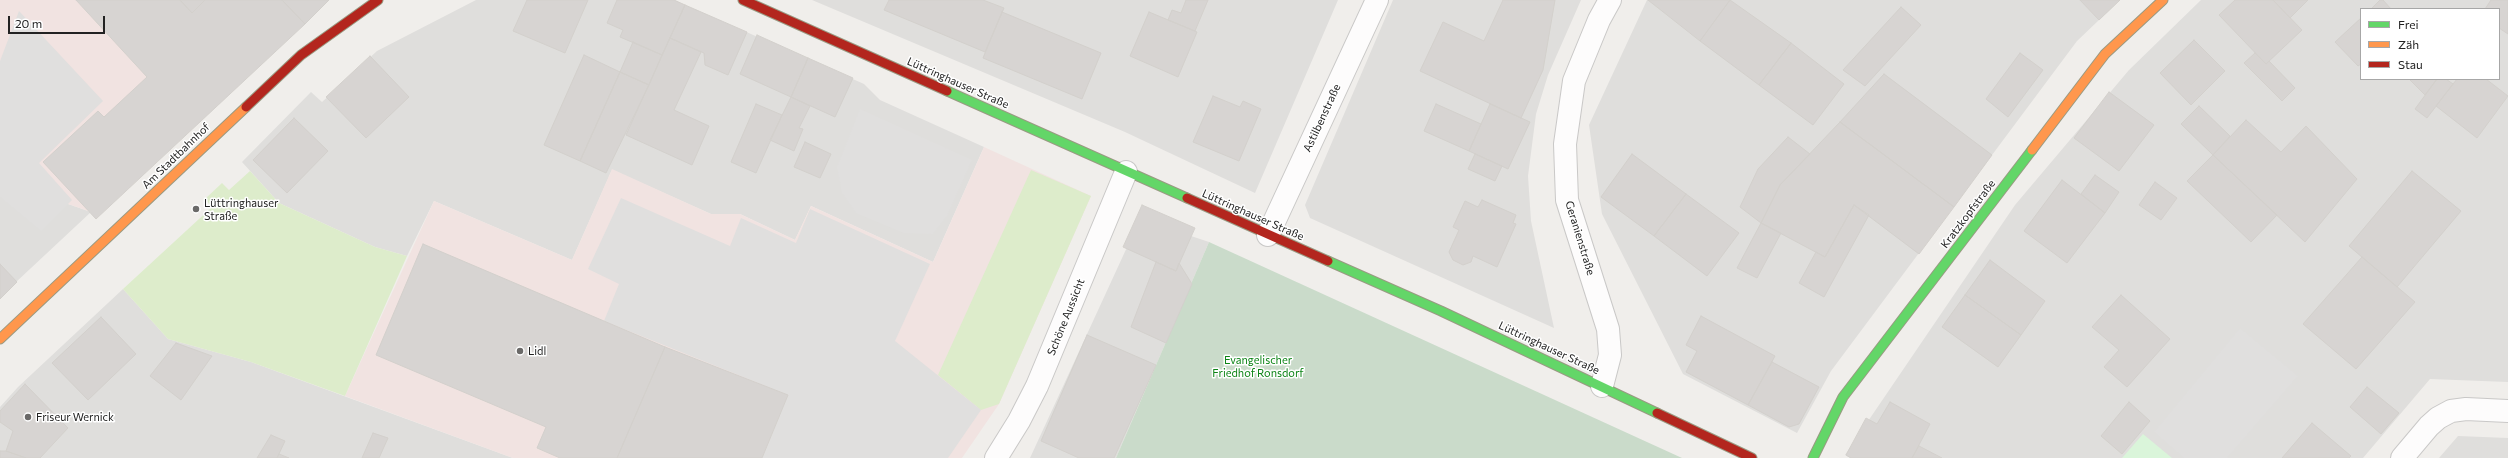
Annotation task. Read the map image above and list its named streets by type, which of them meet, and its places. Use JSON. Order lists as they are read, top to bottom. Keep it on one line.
{"streets":{"main road":["Lüttringhauser Straße","Am Stadtbahnhof","Kratzkopfstraße"],"street":["Astilbenstraße","Geranienstraße","Schöne Aussicht"]},"crossings":[["Lüttringhauser Straße","Astilbenstraße"],["Lüttringhauser Straße","Geranienstraße"],["Lüttringhauser Straße","Schöne Aussicht"]],"parks":["Evangelischer Friedhof Ronsdorf"],"places":["Lüttringhauser Straße","Lidl","Friseur Wernick"],"legend":["Frei","Zäh","Stau"],"scale_bar":"20 m"}
